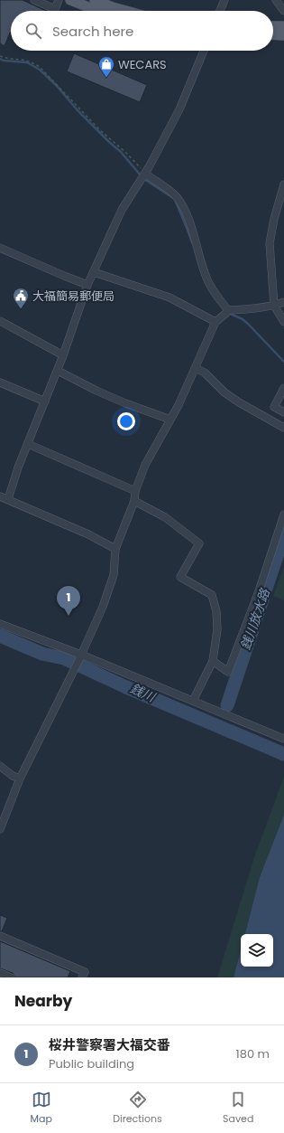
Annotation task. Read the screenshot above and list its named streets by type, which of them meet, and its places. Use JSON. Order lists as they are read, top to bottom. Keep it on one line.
{"water":["銭川放水路","銭川"],"places":{"shop":["WECARS"],"public building":["大福簡易郵便局"]},"page":{"search":"Search here","pins":"1","heading":"Nearby","list":[{"mark":"1","name":"桜井警察署大福交番","note":"Public building","value":"180 m"}],"nav":["Map","Directions","Saved"]}}
